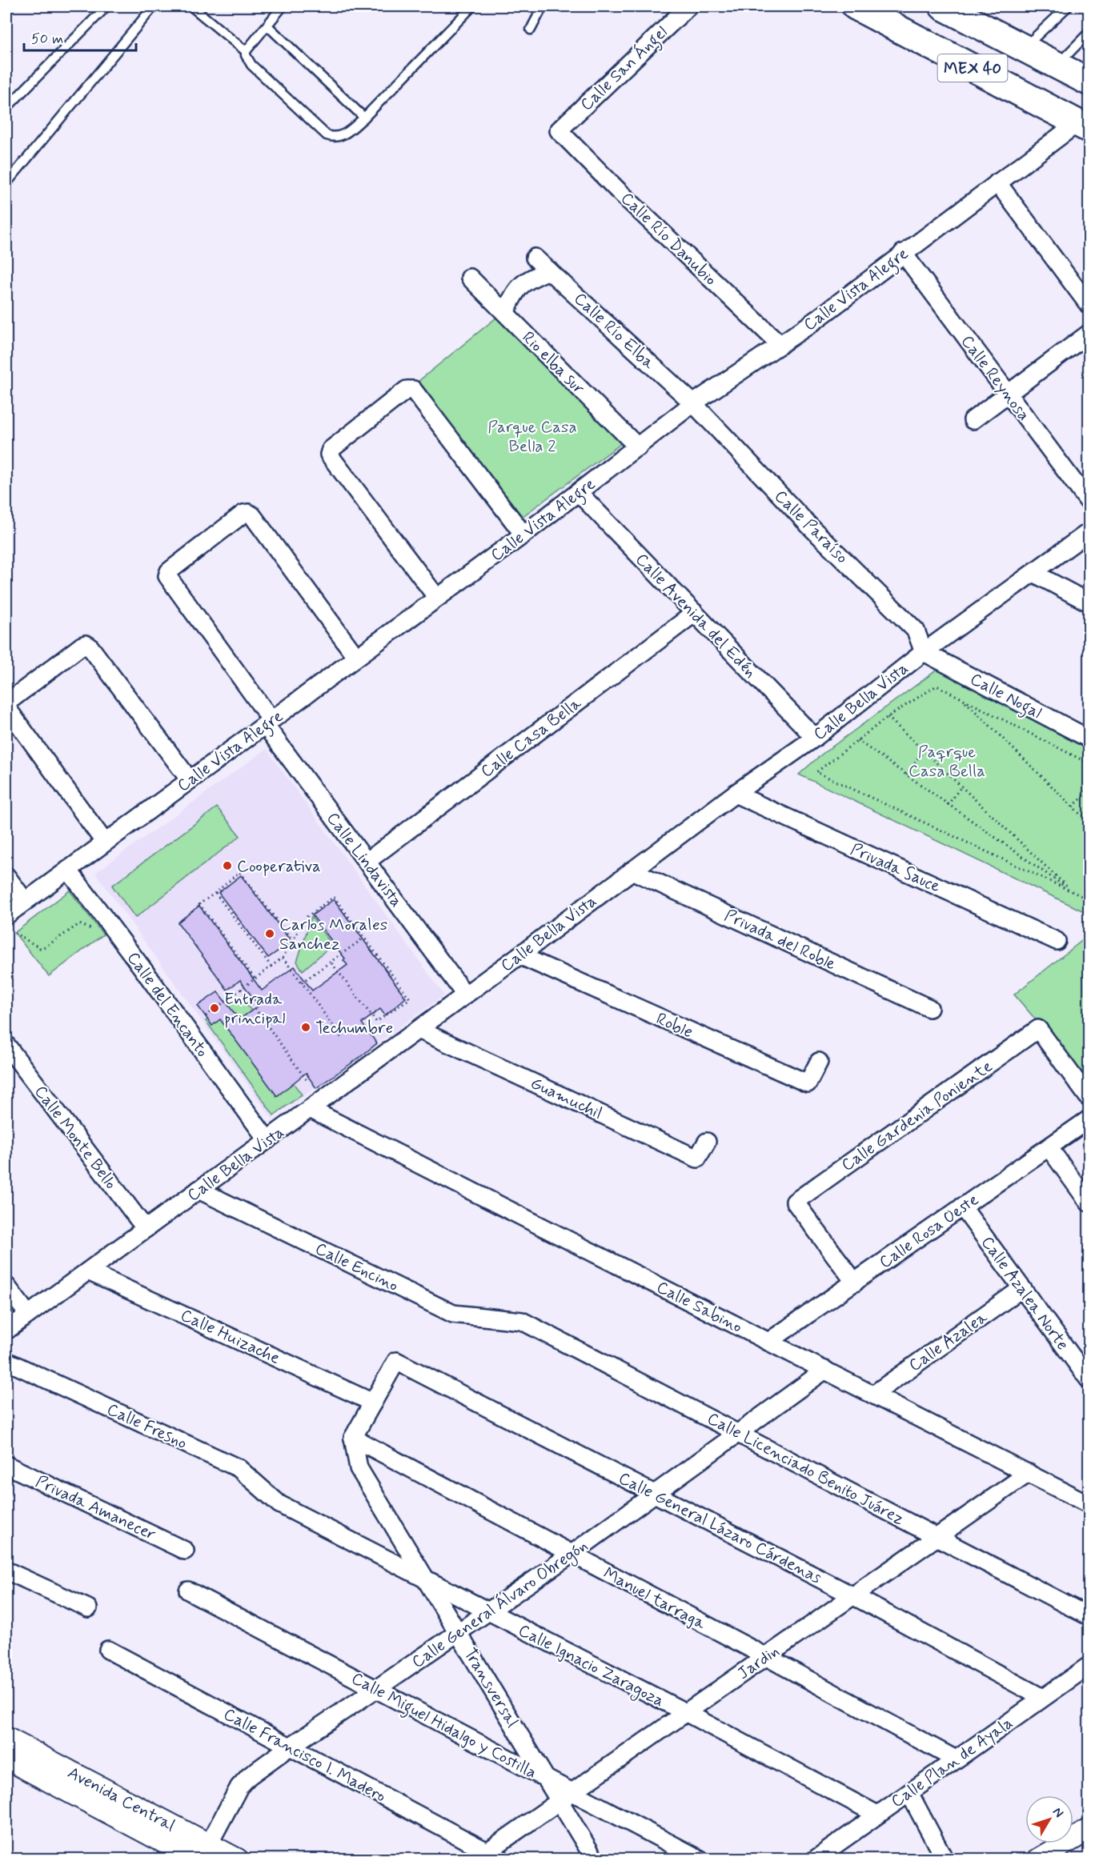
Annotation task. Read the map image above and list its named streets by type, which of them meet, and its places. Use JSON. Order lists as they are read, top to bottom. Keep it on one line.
{"streets":{"main road":["MEX 40"],"street":["Calle San Ángel","Calle Río Danubio","Calle Vista Alegre","Calle Río Elba","Rio elba sur","Calle Reynosa","Calle Paraíso","Calle Avenida del Edén","Calle Nogal","Calle Bella Vista","Calle Casa Bella","Calle Lindavista","Privada Sauce","Privada del Roble","Calle del Encanto","Roble","Guamuchil","Calle Gardenia Poniente","Calle Monte Bello","Calle Rosa Oeste","Calle Encino","Calle Azalea Norte","Calle Sabino","Calle Huizache","Calle Azalea","Calle Fresno","Calle Licenciado Benito Juárez","Privada Amanecer","Calle General Lázaro Cárdenas","Manuel tarraga","Calle General Álvaro Obregón","Jardin","Calle Ignacio Zaragoza","Transversal","Calle Miguel Hidalgo y Costilla","Calle Francisco I. Madero","Calle Plan de Ayala","Avenida Central"]},"crossings":[["Calle San Ángel","Calle Río Danubio"],["MEX 40","Calle Vista Alegre"],["Calle Río Danubio","Calle Vista Alegre"],["Calle Vista Alegre","Calle Río Elba"],["Calle Vista Alegre","Rio elba sur"],["Calle Vista Alegre","Calle Reynosa"],["Calle Vista Alegre","Calle Paraíso"],["Calle Vista Alegre","Calle Avenida del Edén"],["Calle Vista Alegre","Calle Lindavista"],["Calle Vista Alegre","Calle del Encanto"],["Calle Río Elba","Calle Paraíso"],["Calle Paraíso","Calle Nogal"],["Calle Paraíso","Calle Bella Vista"],["Calle Avenida del Edén","Calle Bella Vista"],["Calle Avenida del Edén","Calle Casa Bella"],["Calle Nogal","Calle Bella Vista"],["Calle Bella Vista","Calle Lindavista"],["Calle Bella Vista","Privada Sauce"],["Calle Bella Vista","Privada del Roble"],["Calle Bella Vista","Calle del Encanto"],["Calle Bella Vista","Roble"],["Calle Bella Vista","Guamuchil"],["Calle Bella Vista","Calle Monte Bello"],["Calle Bella Vista","Calle Encino"],["Calle Bella Vista","Calle Sabino"],["Calle Bella Vista","Calle Huizache"],["Calle Casa Bella","Calle Lindavista"],["Calle Gardenia Poniente","Calle Rosa Oeste"],["Calle Rosa Oeste","Calle Azalea Norte"],["Calle Rosa Oeste","Calle Sabino"],["Calle Encino","Calle Licenciado Benito Juárez"],["Calle Azalea Norte","Calle Azalea"],["Calle Sabino","Calle Azalea"],["Calle Sabino","Calle General Álvaro Obregón"],["Calle Sabino","Jardin"],["Calle Huizache","Calle General Lázaro Cárdenas"],["Calle Fresno","Calle Ignacio Zaragoza"],["Calle Licenciado Benito Juárez","Calle General Álvaro Obregón"],["Calle Licenciado Benito Juárez","Jardin"],["Calle General Lázaro Cárdenas","Calle General Álvaro Obregón"],["Calle General Lázaro Cárdenas","Jardin"],["Calle General Lázaro Cárdenas","Calle Plan de Ayala"],["Manuel tarraga","Calle General Álvaro Obregón"],["Manuel tarraga","Jardin"],["Manuel tarraga","Transversal"],["Manuel tarraga","Calle Plan de Ayala"],["Calle General Álvaro Obregón","Calle Ignacio Zaragoza"],["Calle General Álvaro Obregón","Transversal"],["Calle General Álvaro Obregón","Calle Miguel Hidalgo y Costilla"],["Calle General Álvaro Obregón","Calle Francisco I. Madero"],["Calle General Álvaro Obregón","Avenida Central"],["Jardin","Calle Ignacio Zaragoza"],["Jardin","Calle Miguel Hidalgo y Costilla"],["Jardin","Calle Francisco I. Madero"],["Calle Ignacio Zaragoza","Transversal"],["Calle Ignacio Zaragoza","Calle Plan de Ayala"],["Transversal","Calle Miguel Hidalgo y Costilla"]],"parks":["Parque Casa Bella 2","Paqrque Casa Bella"],"places":["Cooperativa","Carlos Morales Sanchez","Entrada principal","Techumbre"],"scale_bar":"50 m","north":"top right"}
